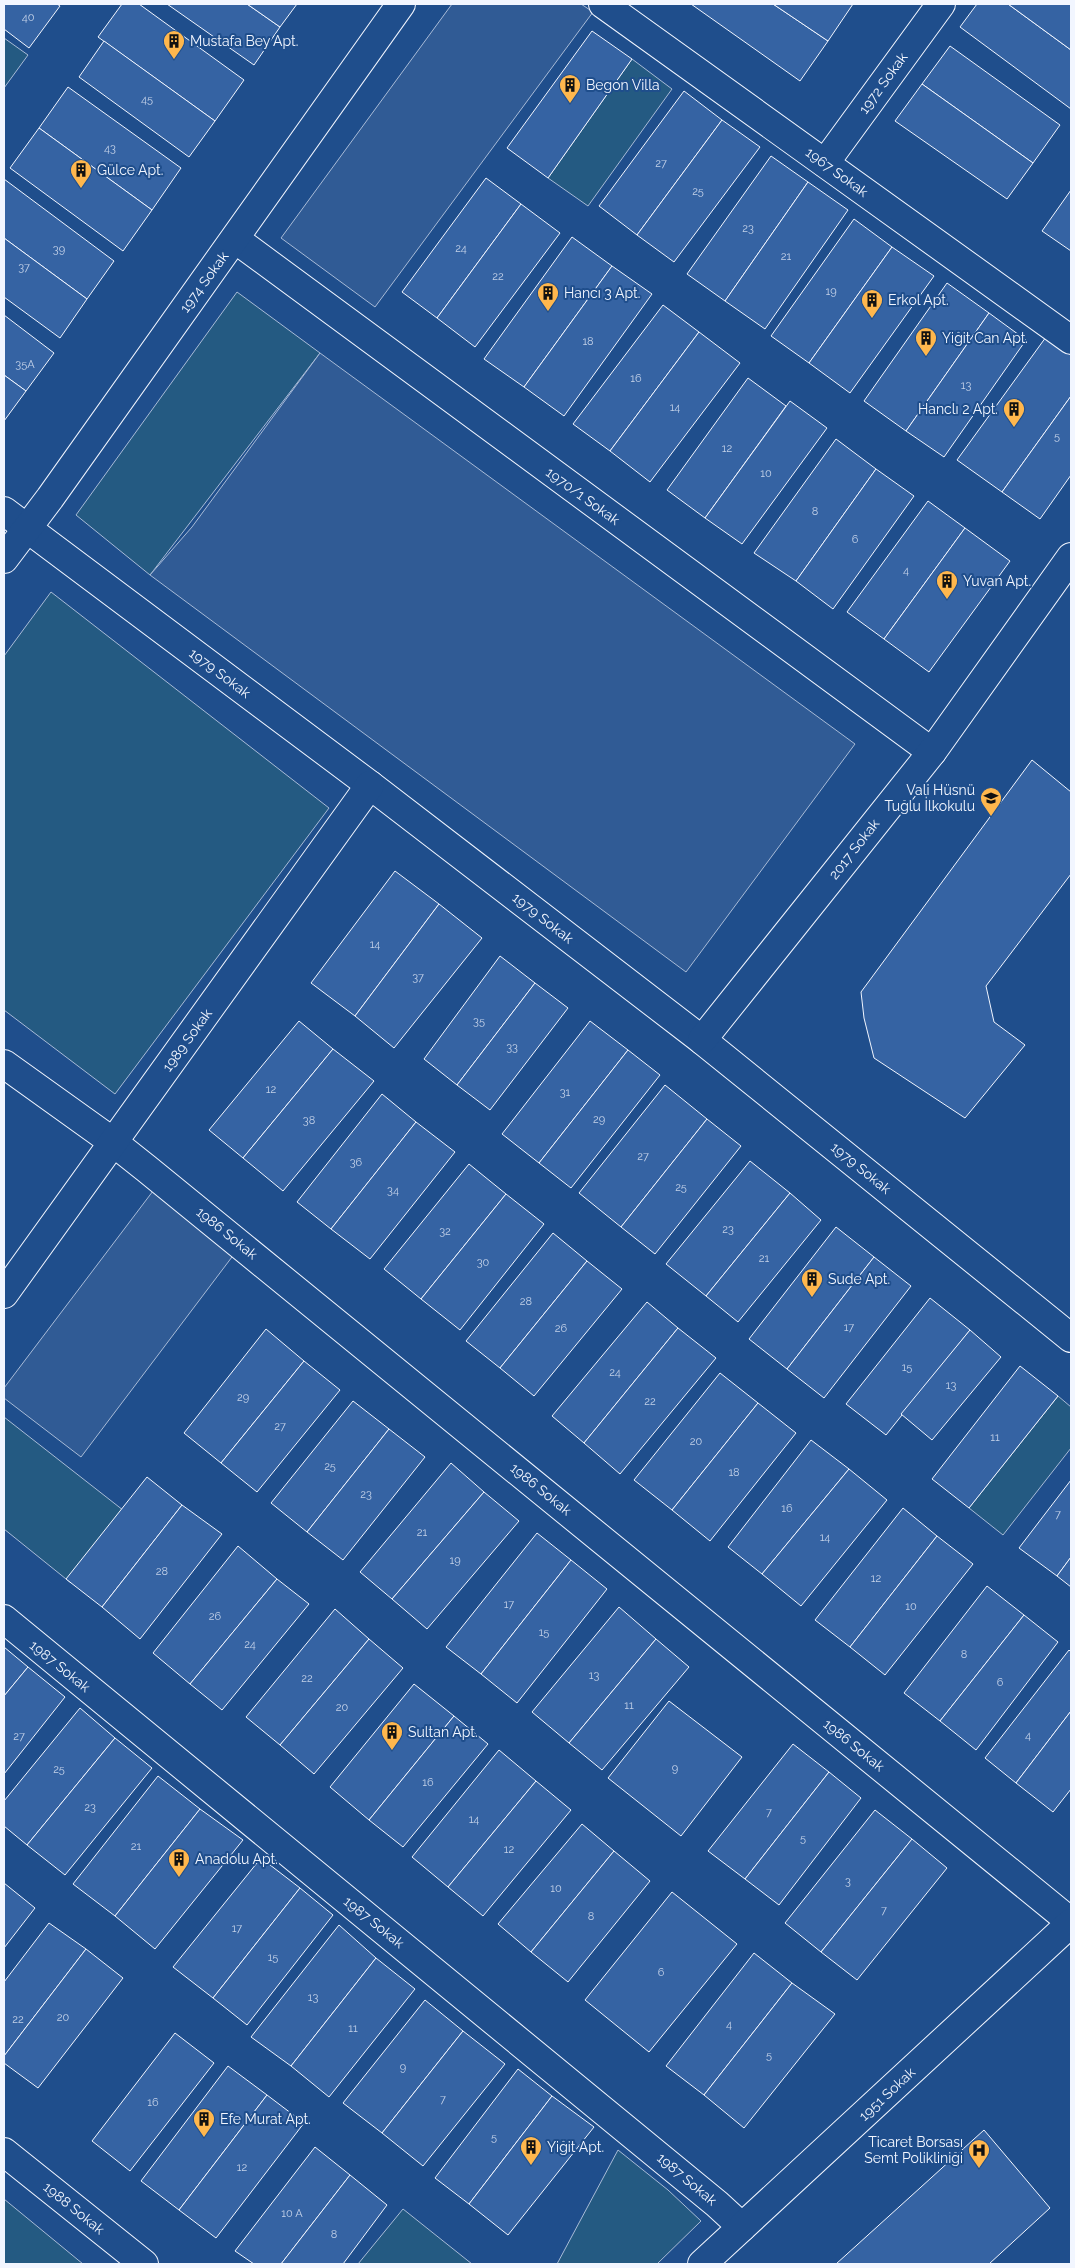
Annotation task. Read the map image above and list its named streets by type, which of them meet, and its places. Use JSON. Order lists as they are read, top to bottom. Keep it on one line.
{"streets":{"street":["1972 Sokak","1967 Sokak","1974 Sokak","1970/1 Sokak","1979 Sokak","2017 Sokak","1989 Sokak","1986 Sokak","1987 Sokak","1951 Sokak","1988 Sokak"]},"crossings":[["1972 Sokak","1967 Sokak"],["1974 Sokak","1970/1 Sokak"],["1974 Sokak","1979 Sokak"],["1970/1 Sokak","2017 Sokak"],["1979 Sokak","2017 Sokak"],["1979 Sokak","1989 Sokak"],["1989 Sokak","1986 Sokak"],["1986 Sokak","1951 Sokak"],["1987 Sokak","1951 Sokak"]],"places":{"building":["Mustafa Bey Apt.","Begon Villa","Gülce Apt.","Hancı 3 Apt.","Erkol Apt.","Yiğit Can Apt.","Hanclı 2 Apt.","Yuvan Apt.","Sude Apt.","Sultan Apt.","Anadolu Apt.","Efe Murat Apt.","Yiğit Apt."],"school or university":["Vali Hüsnü Tuğlu İlkokulu"],"hospital":["Ticaret Borsası Semt Polikliniği"]},"house_numbers":["40","45","43","27","25","23","24","39","21","37","22","19","18","35A","16","13","14","5","12","10","8","6","4","14","37","35","33","12","31","29","38","27","36","25","34","23","32","21","30","28","17","26","15","24","13","29","22","27","11","20","25","18","23","16","7","21","14","19","28","12","17","10","26","15","24","8","13","22","6","11","20","4","27","9","25","16","23","7","14","5","21","12","3","10","7","8","17","15","6","13","20","22","4","11","5","9","7","16","5","12","10 A","8"]}
